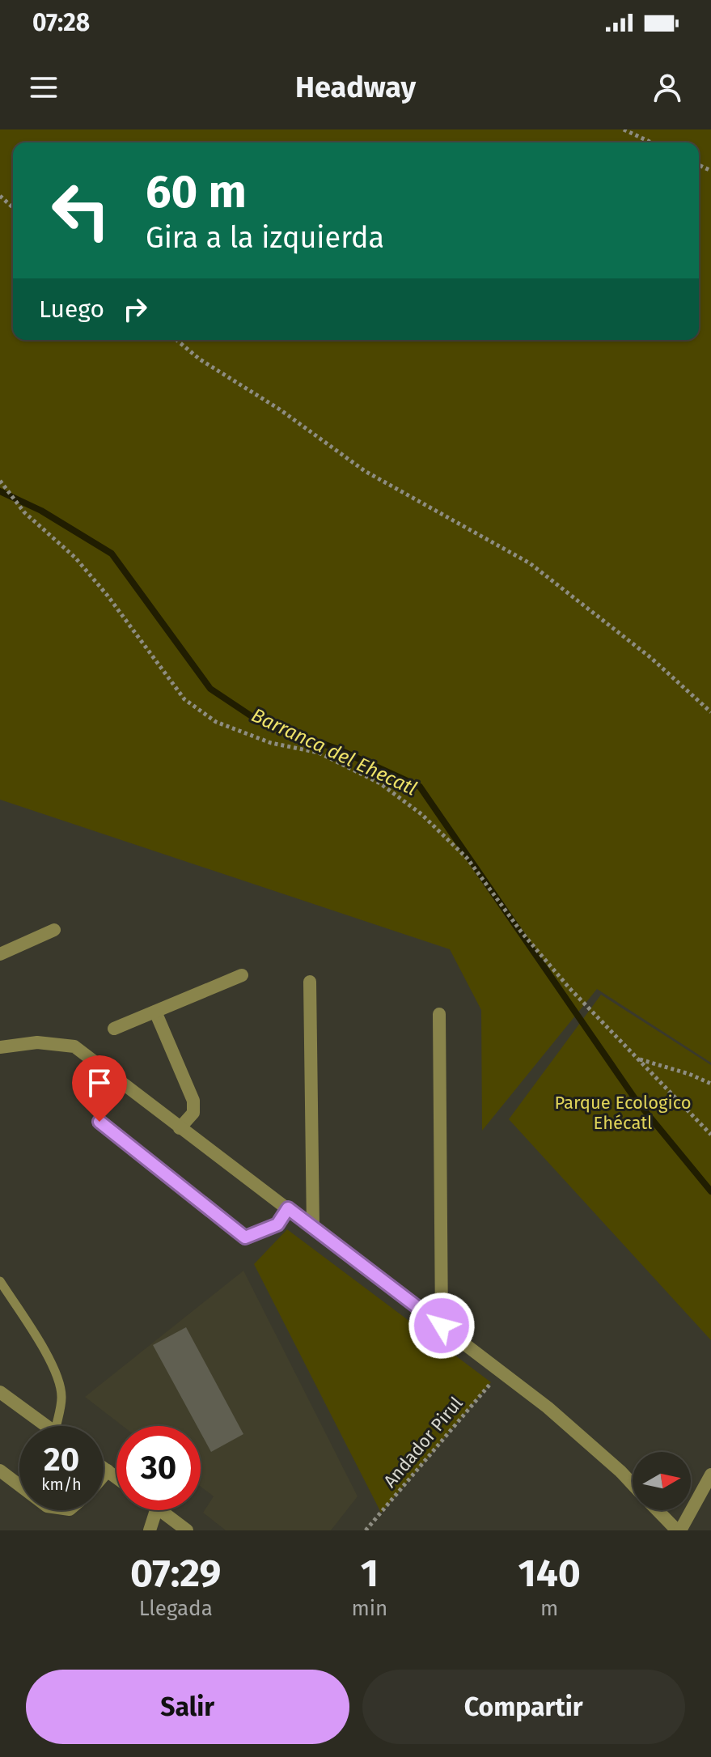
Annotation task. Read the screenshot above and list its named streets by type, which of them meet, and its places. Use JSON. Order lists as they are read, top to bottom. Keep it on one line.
{"streets":{"path":["Andador Pirul"]},"water":["Barranca del Ehecatl"],"parks":["Parque Ecologico Ehécatl"],"north":"right","page":{"status":"07:28","header":"Headway","turn":["60 m","Gira a la izquierda"],"then":"Luego","speed":"20 km/h","limit":"30","eta":["07:29","Llegada","1","min","140","m"],"buttons":["Salir","Compartir"]}}
